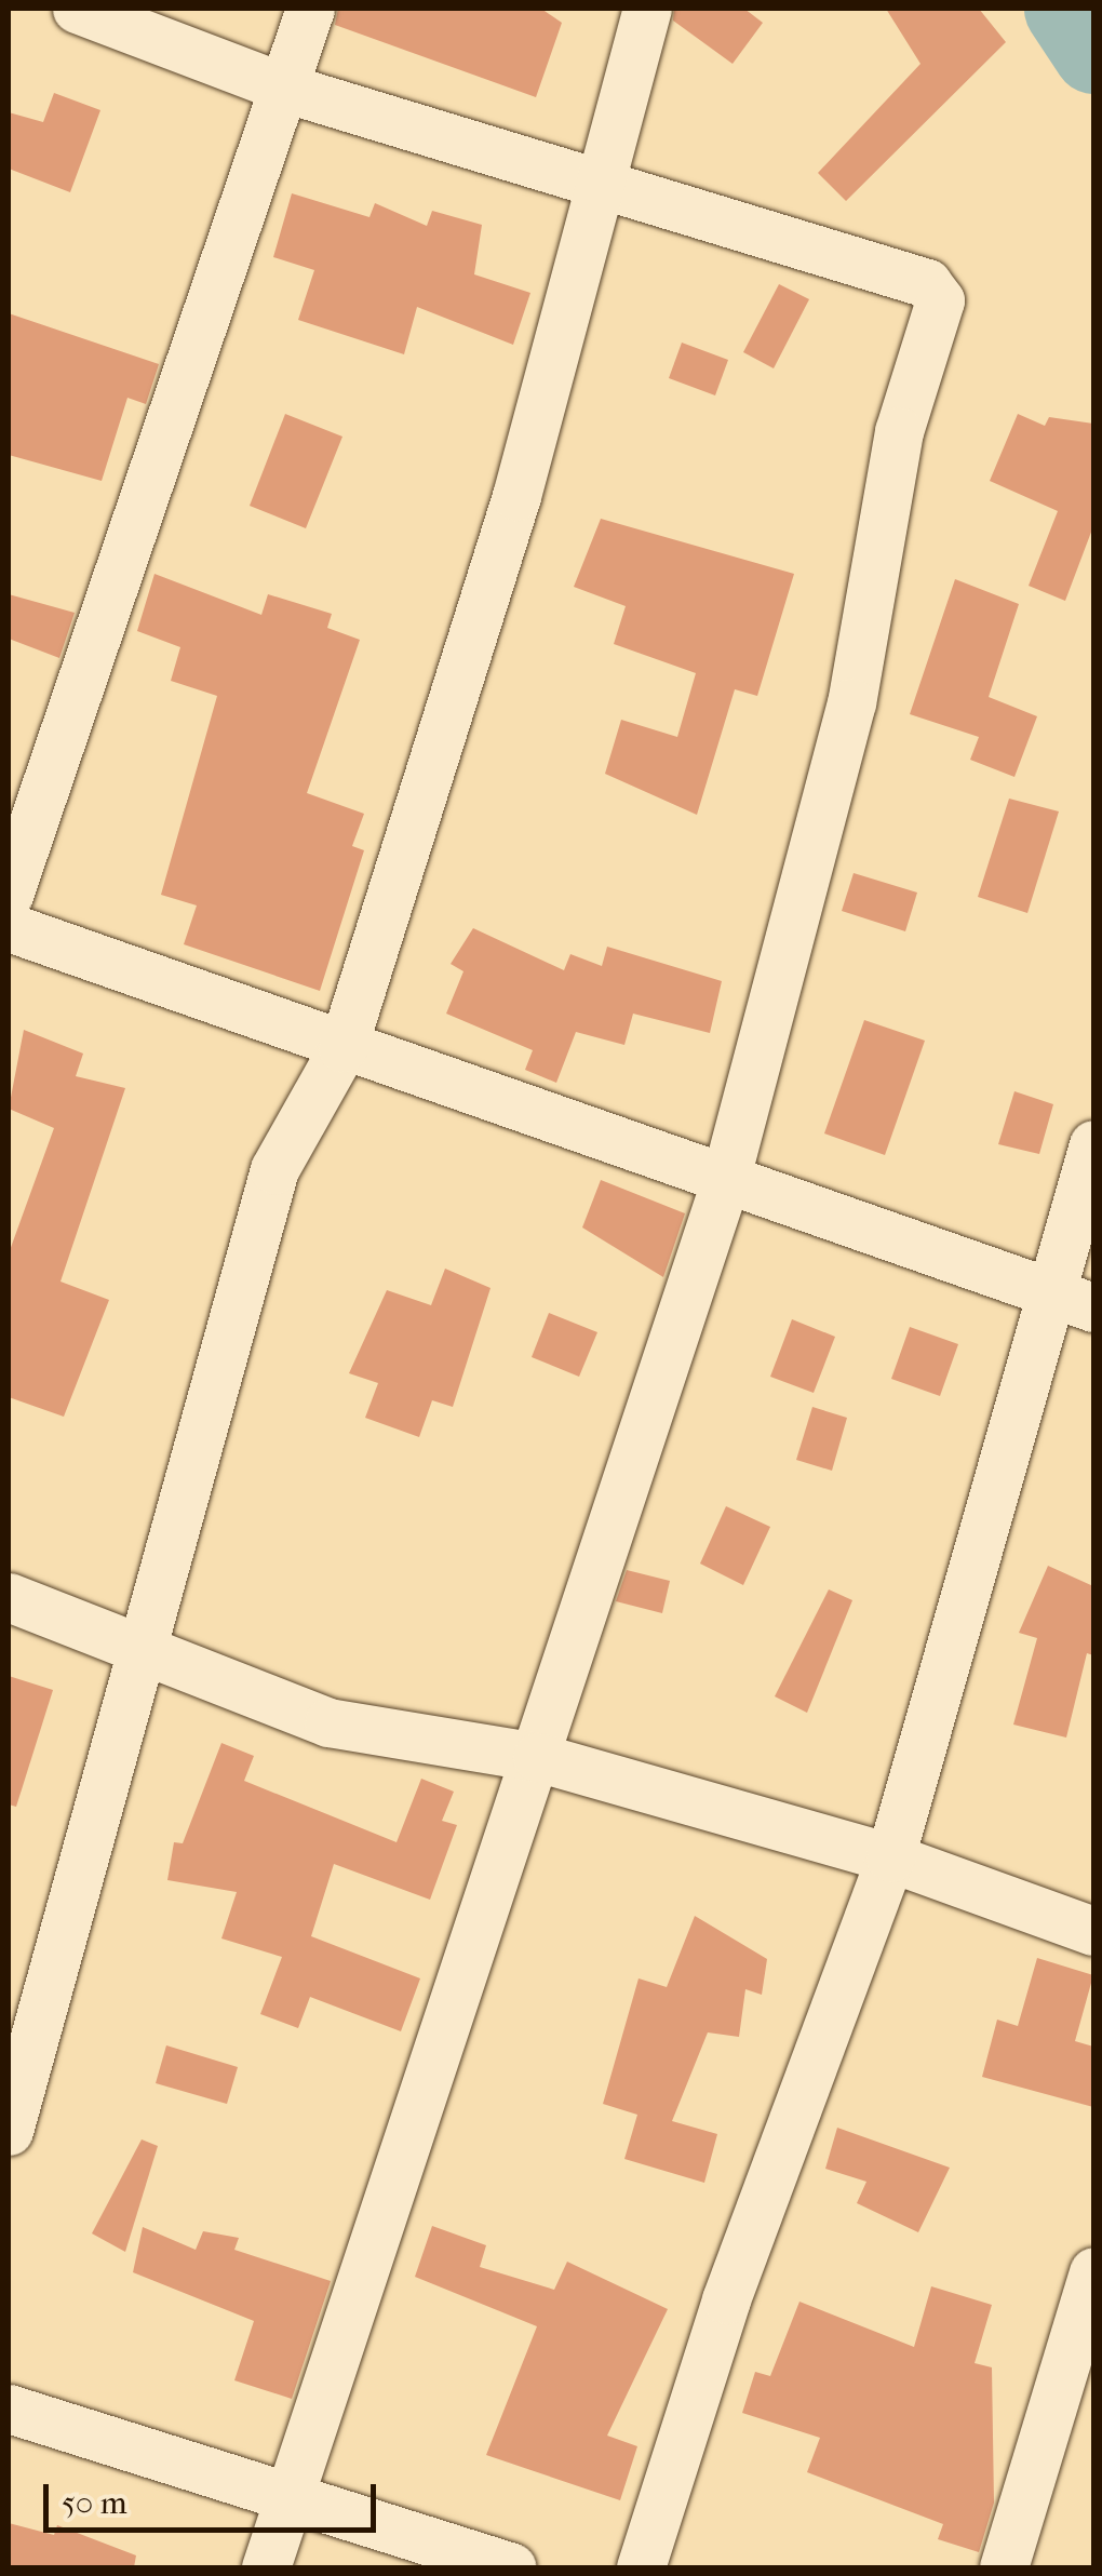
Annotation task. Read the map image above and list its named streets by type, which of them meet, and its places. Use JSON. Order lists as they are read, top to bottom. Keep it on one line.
{"scale_bar":"50 m"}
